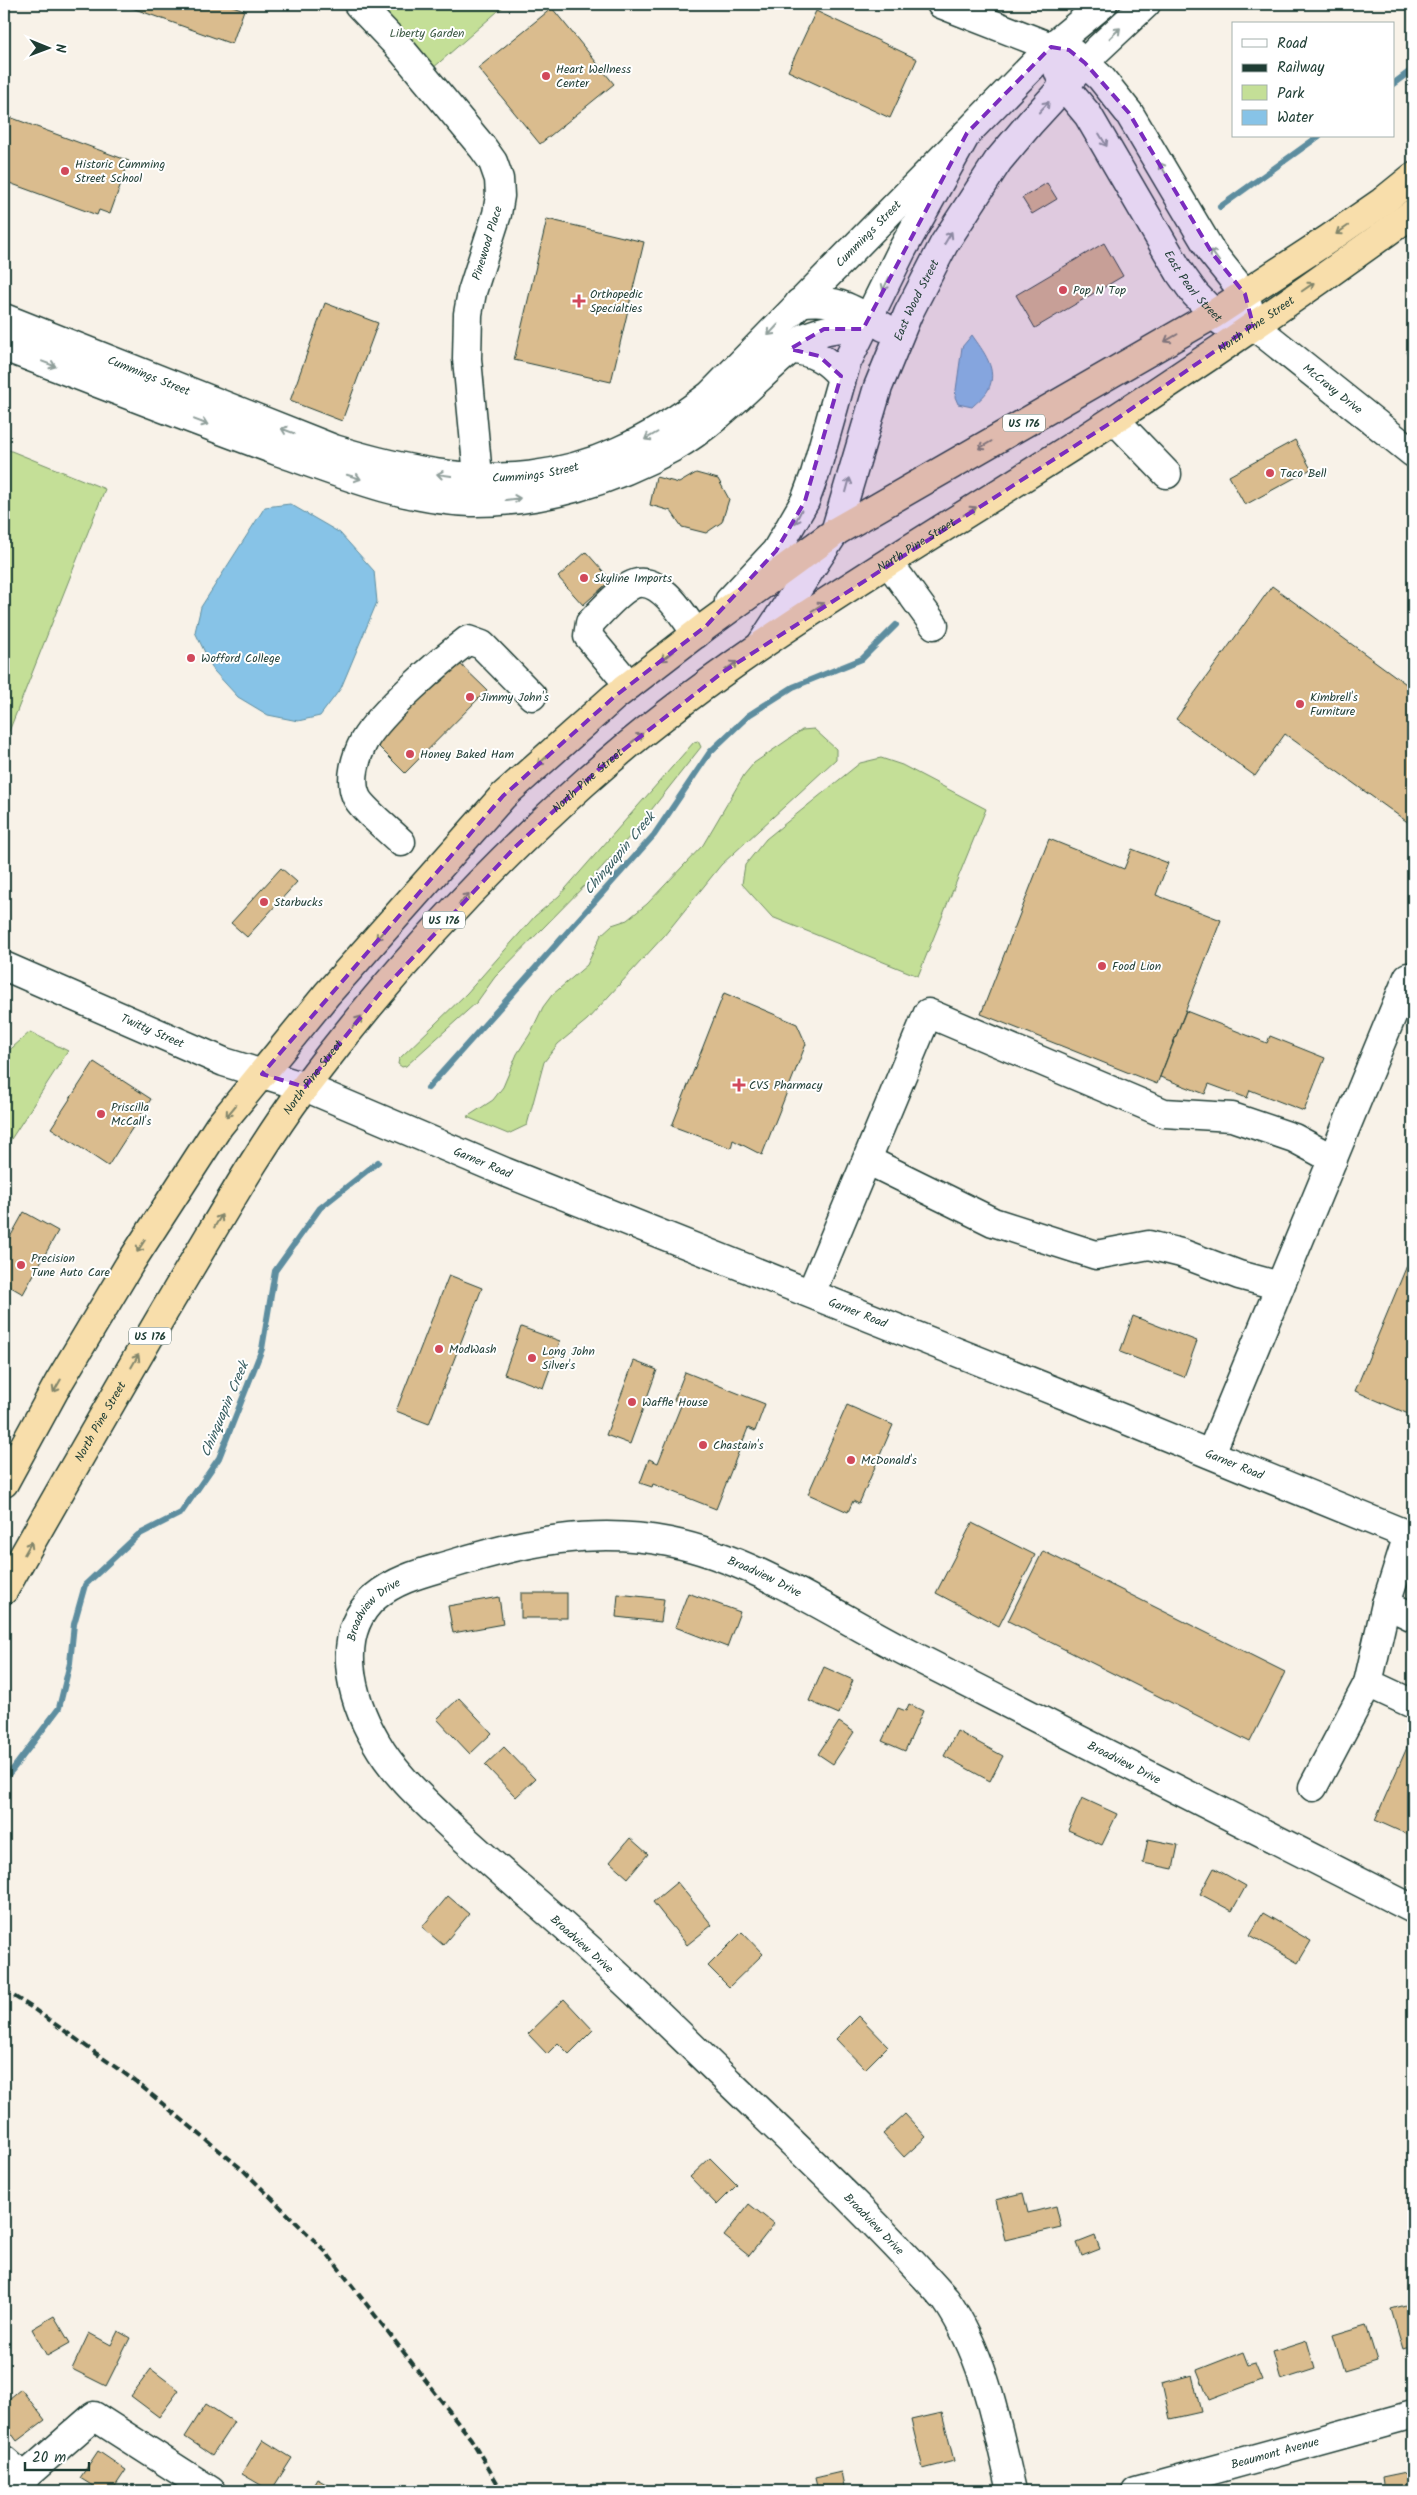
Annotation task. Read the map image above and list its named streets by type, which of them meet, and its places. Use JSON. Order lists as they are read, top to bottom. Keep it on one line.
{"streets":{"highway":["North Pine Street","US 176"],"street":["Cummings Street","Pinewood Place","East Pearl Street","East Wood Street","McCravy Drive","Twitty Street","Garner Road","Broadview Drive","Beaumont Avenue"]},"crossings":[["Cummings Street","Pinewood Place"],["East Pearl Street","East Wood Street"],["East Pearl Street","North Pine Street"],["East Pearl Street","McCravy Drive"],["East Pearl Street","US 176"],["East Wood Street","North Pine Street"],["East Wood Street","US 176"],["North Pine Street","McCravy Drive"],["North Pine Street","Twitty Street"],["North Pine Street","Garner Road"],["US 176","Twitty Street"],["Twitty Street","Garner Road"]],"water":["Chinquapin Creek"],"parks":["Liberty Garden"],"places":{"other":["Heart Wellness Center","Historic Cumming Street School","Pop N Top","Taco Bell","Skyline Imports","Wofford College","Jimmy John's","Kimbrell's Furniture","Honey Baked Ham","Starbucks","Food Lion","Priscilla McCall's","Precision Tune Auto Care","ModWash","Long John Silver's","Waffle House","Chastain's","McDonald's"],"health":["Orthopedic Specialties","CVS Pharmacy"]},"legend":["Road","Railway","Park","Water"],"scale_bar":"20 m","north":"right"}
